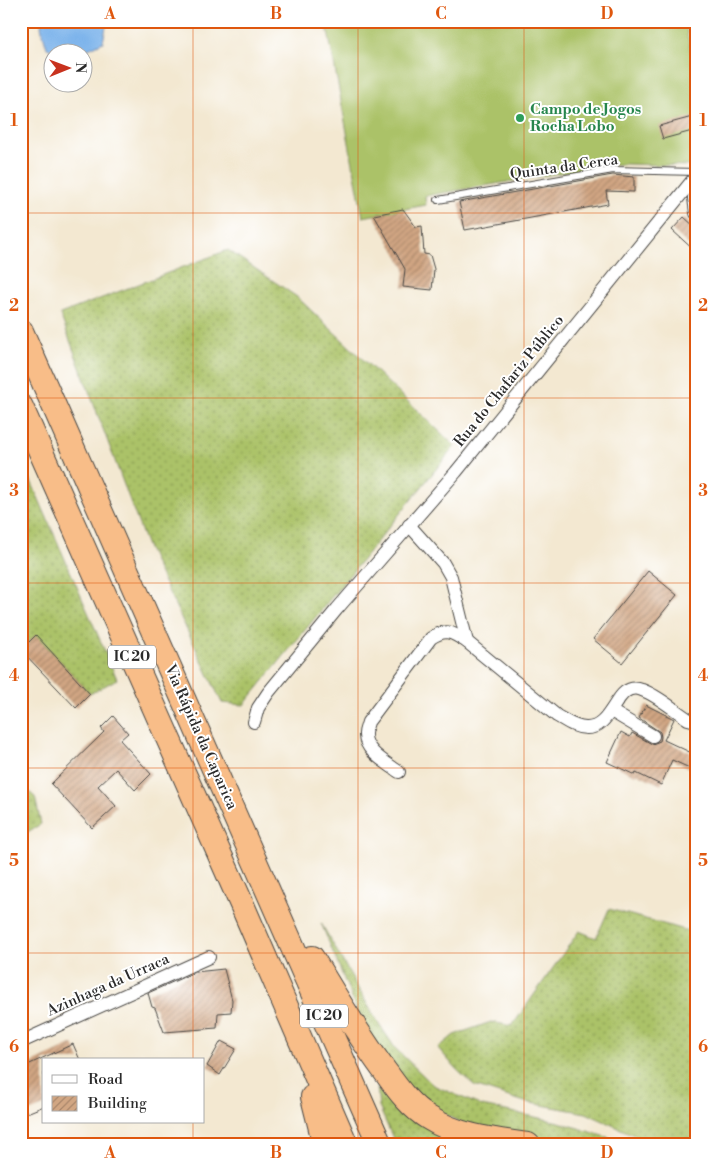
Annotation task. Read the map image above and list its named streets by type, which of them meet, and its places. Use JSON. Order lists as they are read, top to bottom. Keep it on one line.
{"streets":{"highway":["IC 20","Via Rápida da Caparica"],"street":["Rua do Chafariz Público","Azinhaga da Urraca"],"lane":["Quinta da Cerca"]},"crossings":[["Quinta da Cerca","Rua do Chafariz Público"]],"places":["Campo de Jogos Rocha Lobo"],"legend":["Road","Building"],"north":"right","grid":{"columns":["A","B","C","D"],"rows":["1","2","3","4","5","6"]}}
